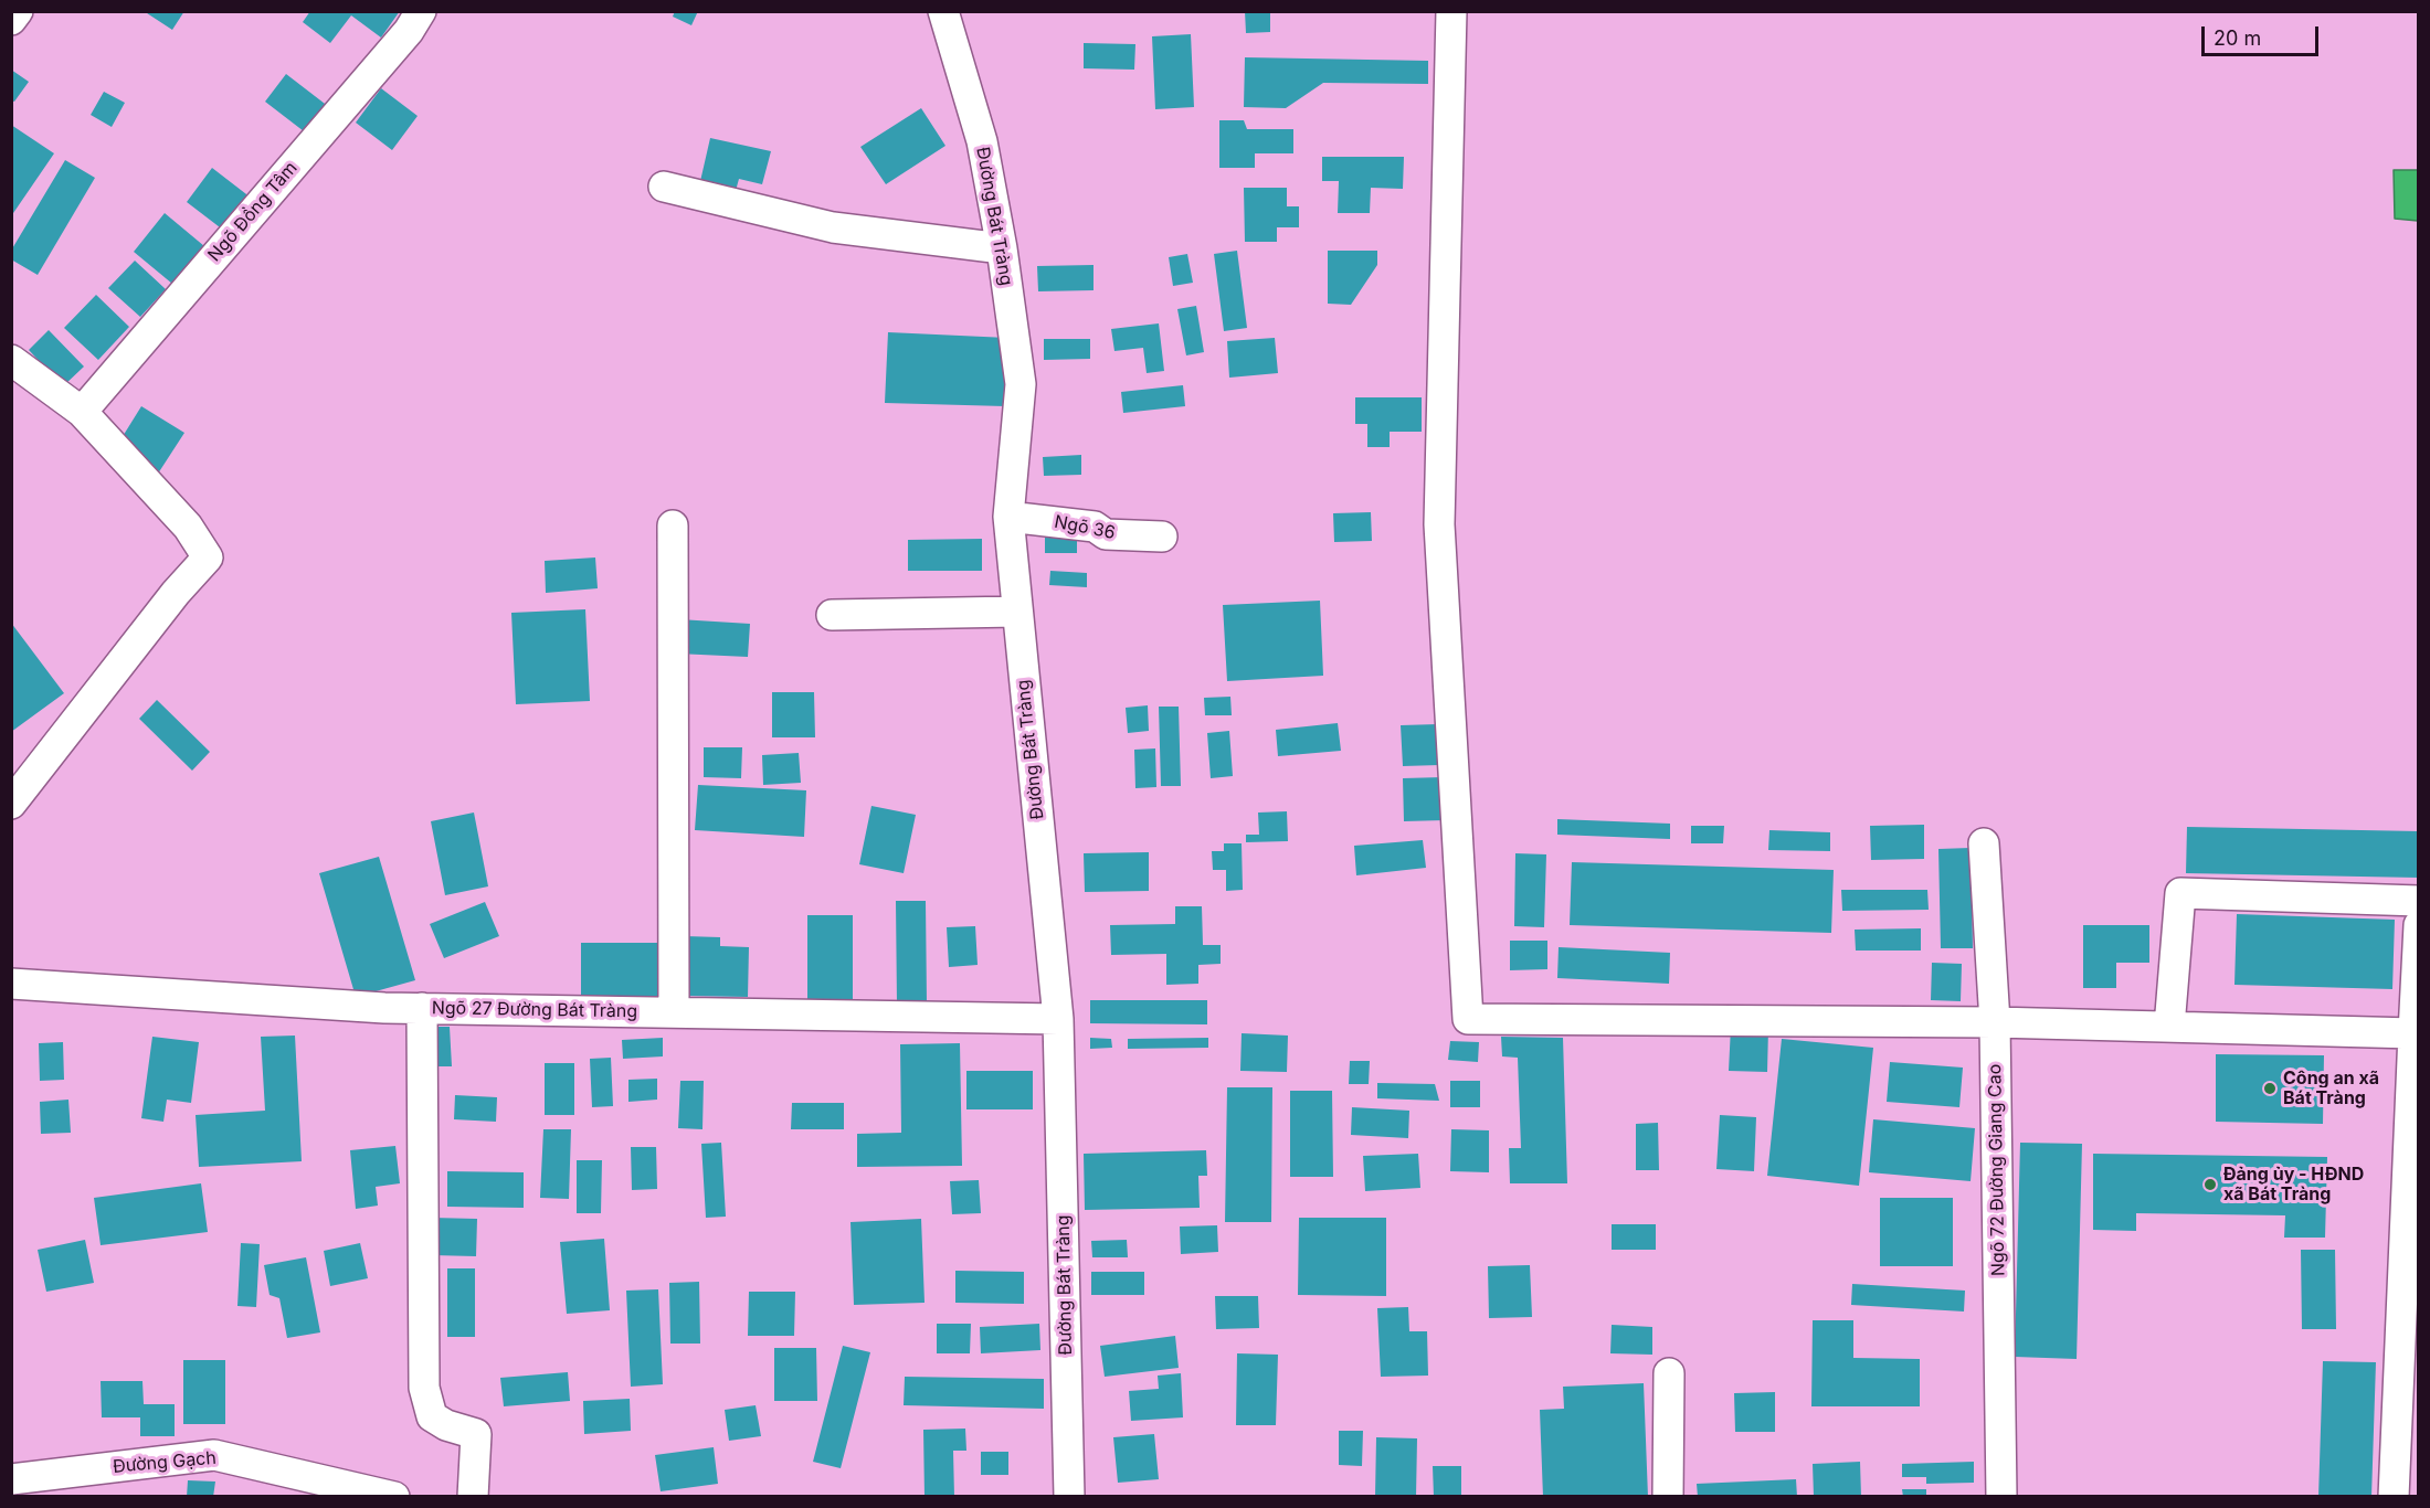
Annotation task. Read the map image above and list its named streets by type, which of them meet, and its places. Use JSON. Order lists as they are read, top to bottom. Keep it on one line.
{"streets":{"street":["Ngõ Đồng Tâm","Đường Bát Tràng","Ngõ 36","Ngõ 27 Đường Bát Tràng","Ngõ 72 Đường Giang Cao","Đường Gạch"]},"crossings":[["Đường Bát Tràng","Ngõ 36"],["Đường Bát Tràng","Ngõ 27 Đường Bát Tràng"]],"places":["Công an xã Bát Tràng","Đảng ủy - HĐND xã Bát Tràng"],"scale_bar":"20 m"}
